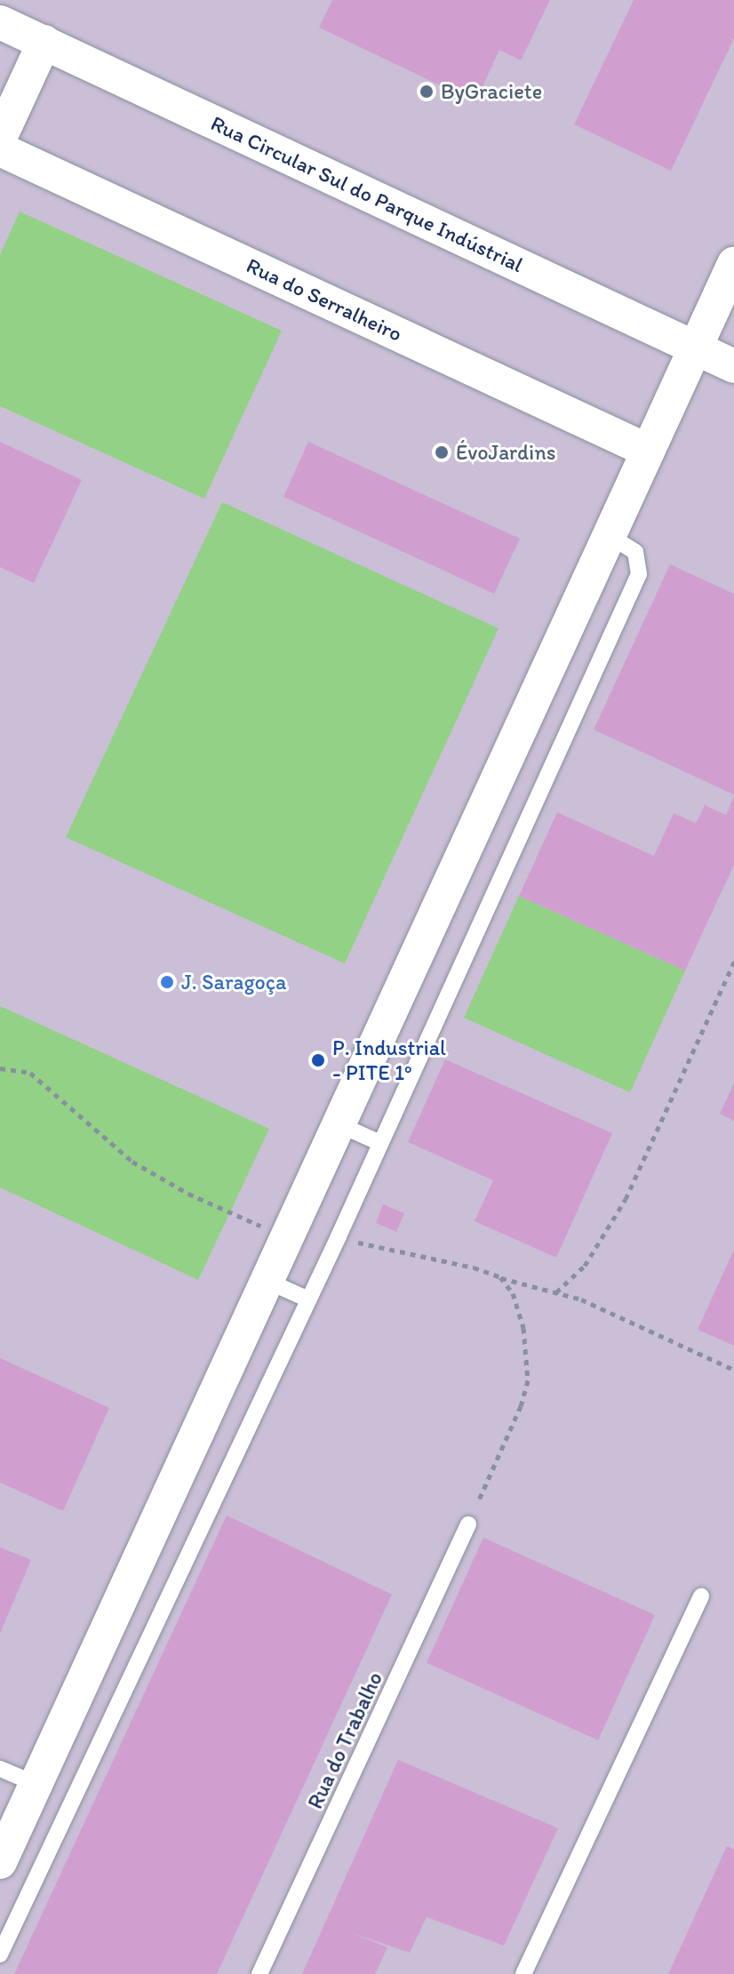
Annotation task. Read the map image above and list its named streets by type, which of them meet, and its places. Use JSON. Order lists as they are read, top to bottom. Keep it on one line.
{"streets":{"street":["Rua Circular Sul do Parque Indústrial","Rua do Serralheiro"],"lane":["Rua do Trabalho"]},"places":["ByGraciete","ÉvoJardins","J. Saragoça","P. Industrial - PITE 1º"]}
